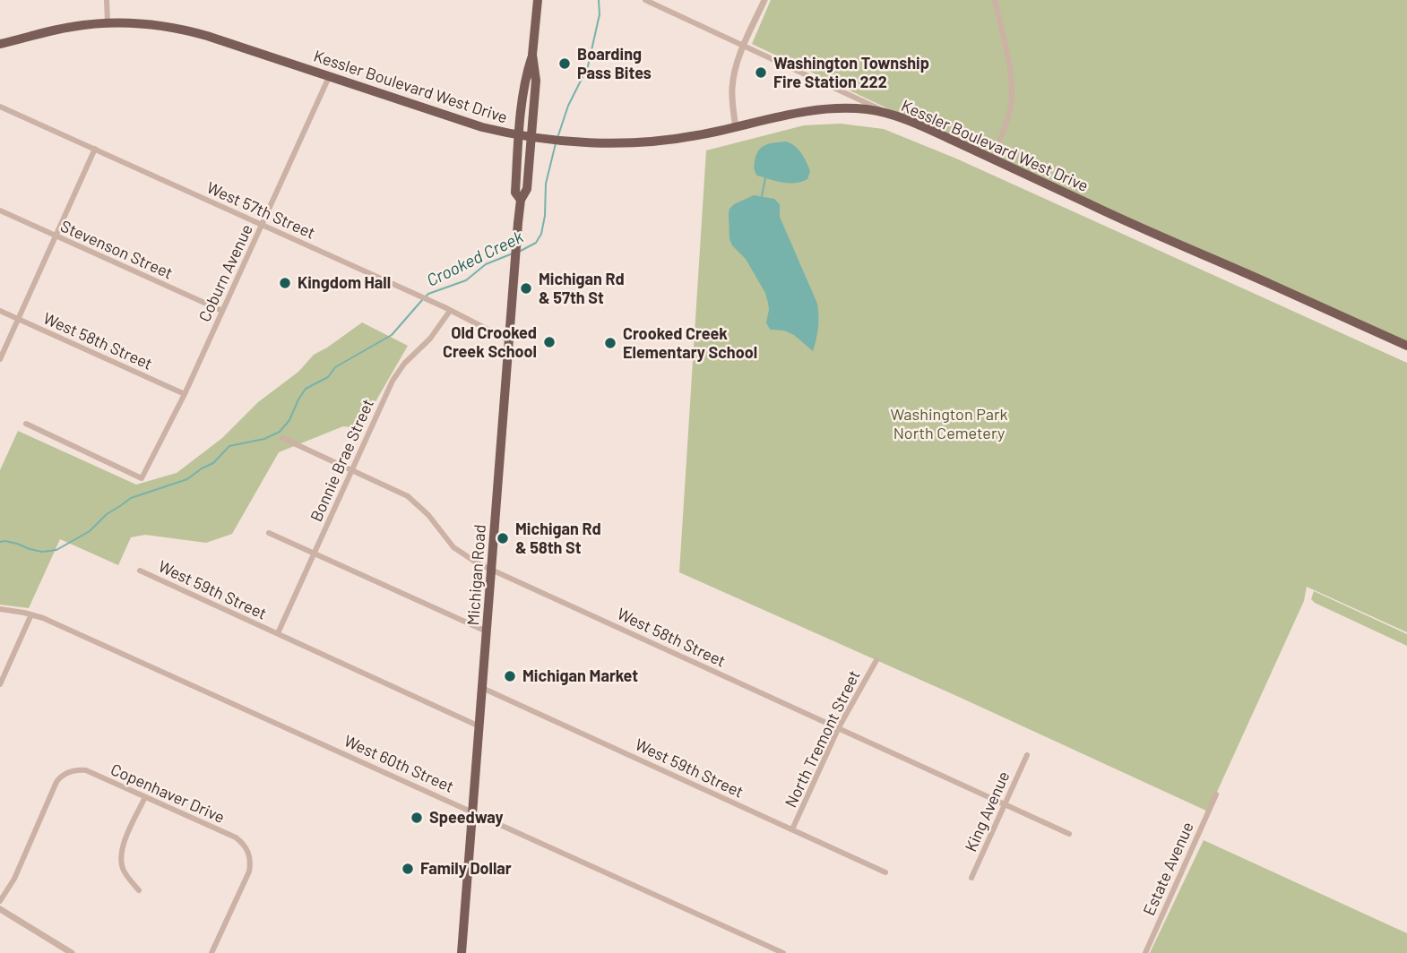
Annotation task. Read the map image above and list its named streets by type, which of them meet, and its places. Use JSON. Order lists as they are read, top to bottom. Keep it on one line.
{"streets":{"main road":["Kessler Boulevard West Drive","Michigan Road"],"street":["West 57th Street","Stevenson Street","Coburn Avenue","West 58th Street","Bonnie Brae Street","West 59th Street","North Tremont Street","West 60th Street","Copenhaver Drive","King Avenue","Estate Avenue"]},"crossings":[["Kessler Boulevard West Drive","Coburn Avenue"],["Kessler Boulevard West Drive","Michigan Road"],["West 57th Street","Coburn Avenue"],["West 57th Street","Bonnie Brae Street"],["West 57th Street","Michigan Road"],["Stevenson Street","Coburn Avenue"],["Coburn Avenue","West 58th Street"],["West 58th Street","Bonnie Brae Street"],["West 58th Street","Michigan Road"],["West 58th Street","North Tremont Street"],["West 58th Street","King Avenue"],["Bonnie Brae Street","West 59th Street"],["Michigan Road","West 59th Street"],["Michigan Road","West 60th Street"],["West 59th Street","North Tremont Street"]],"water":["Crooked Creek"],"parks":["Washington Park North Cemetery"],"places":["Boarding Pass Bites","Washington Township Fire Station 222","Kingdom Hall","Michigan Rd & 57th St","Old Crooked Creek School","Crooked Creek Elementary School","Michigan Rd & 58th St","Michigan Market","Speedway","Family Dollar"]}
